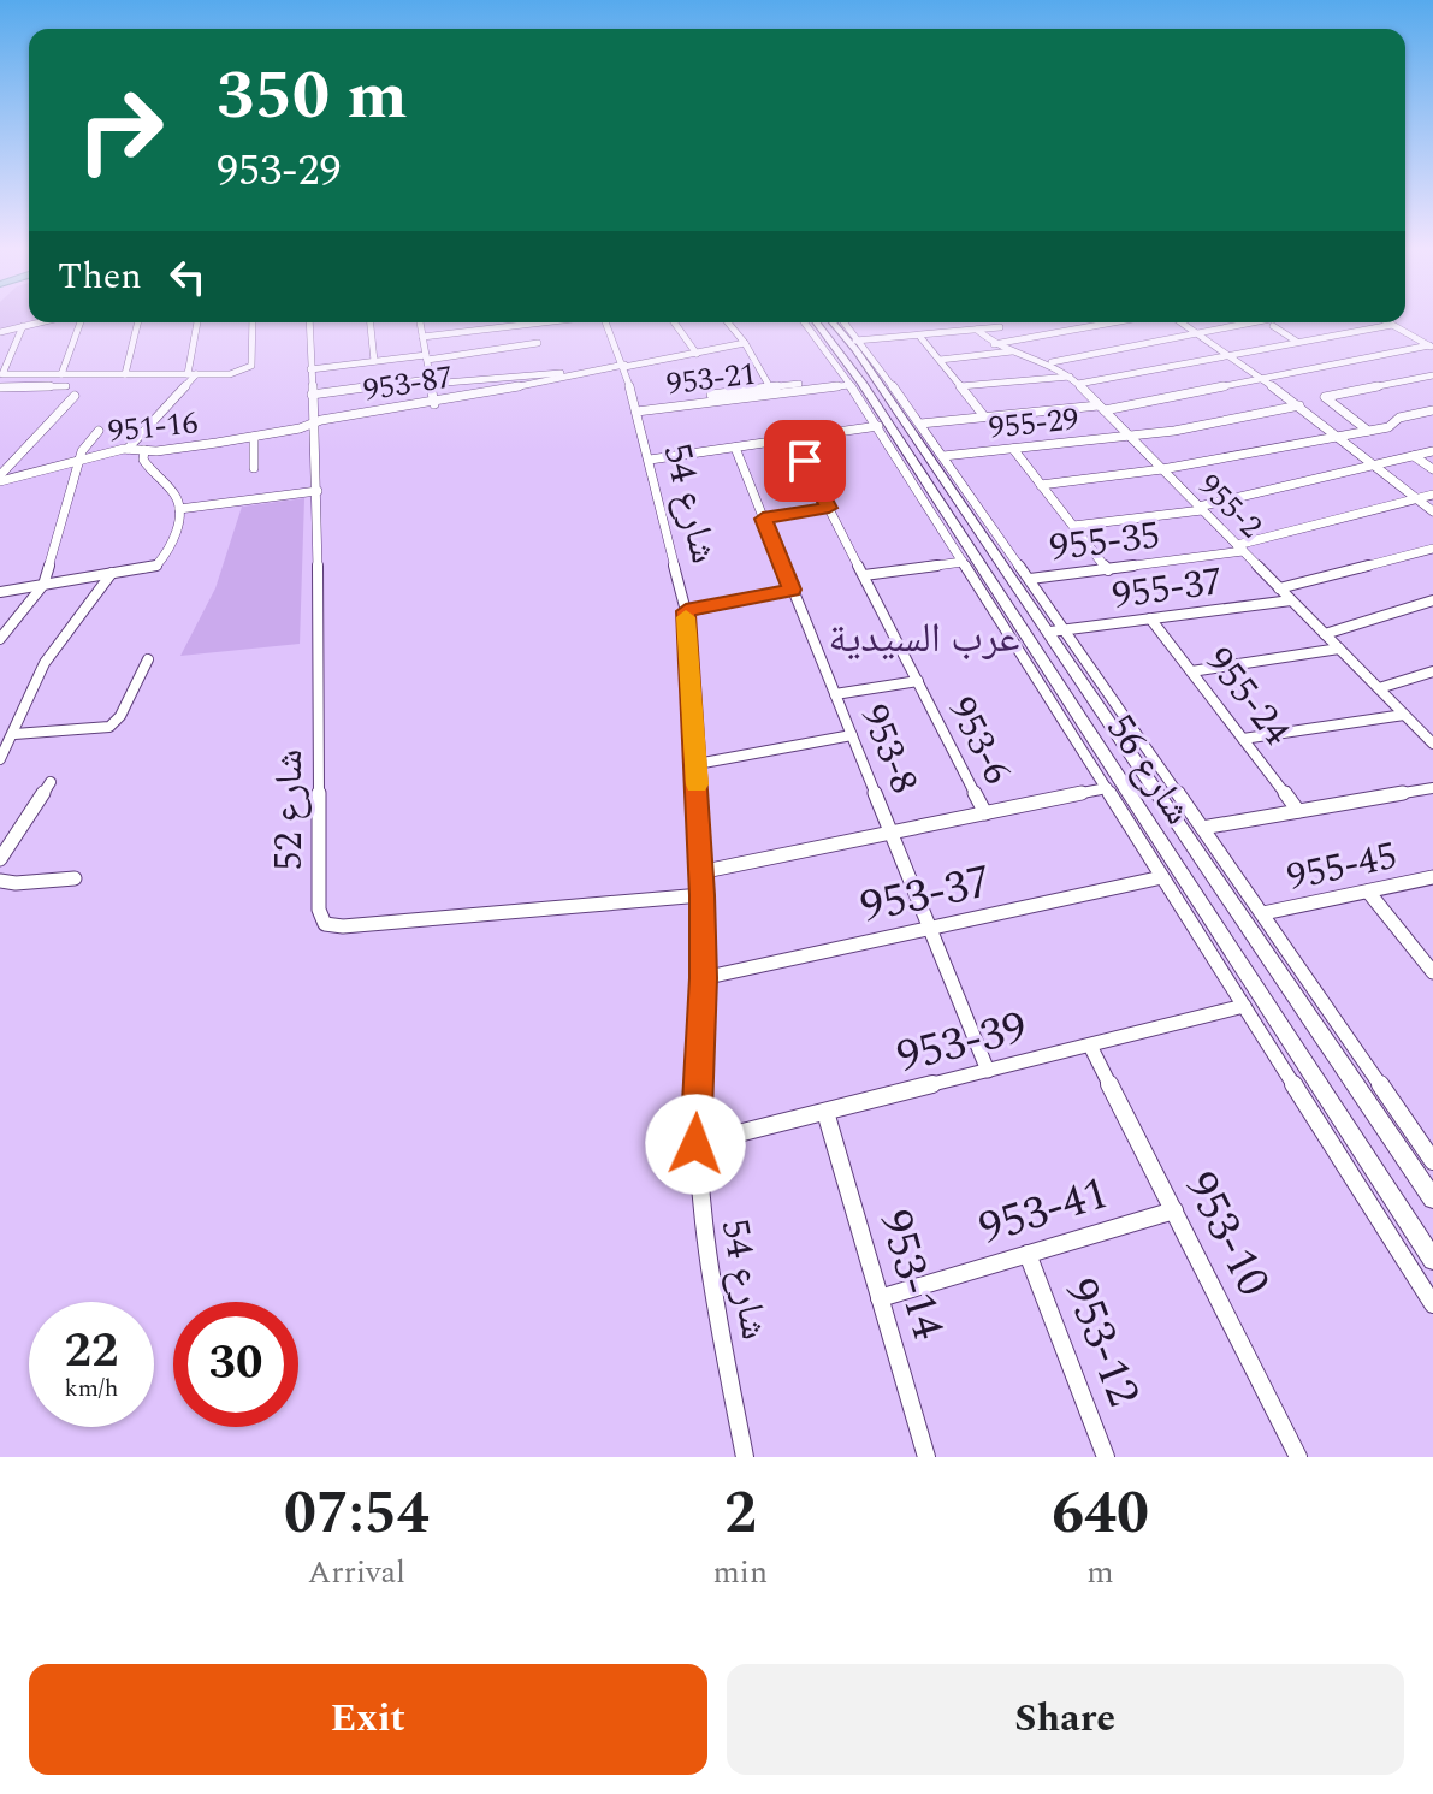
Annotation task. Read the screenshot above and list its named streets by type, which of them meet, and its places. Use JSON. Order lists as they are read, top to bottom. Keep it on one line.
{"streets":{"street":["953-21","953-87","955-29","951-16","شارع 54","955-2","955-35","955-37","955-24","953-6","953-8","شارع 56","شارع 52","955-45","953-37","953-39","953-41","953-10","953-14","953-12"]},"crossings":[["953-21","شارع 54"],["953-21","شارع 56"],["953-87","951-16"],["953-87","شارع 54"],["953-87","شارع 52"],["955-29","955-2"],["951-16","شارع 52"],["شارع 54","شارع 52"],["شارع 54","953-37"],["شارع 54","953-39"],["955-2","955-35"],["955-2","955-37"],["955-37","955-24"],["955-37","شارع 56"],["953-8","953-37"],["953-8","953-39"],["953-39","953-10"],["953-39","953-14"],["953-41","953-10"],["953-41","953-14"],["953-41","953-12"]],"districts":["عرب السيدية"],"page":{"turn":["350 m","953-29"],"then":"Then","speed":"22 km/h","limit":"30","eta":["07:54","Arrival","2","min","640","m"],"buttons":["Exit","Share"]}}
